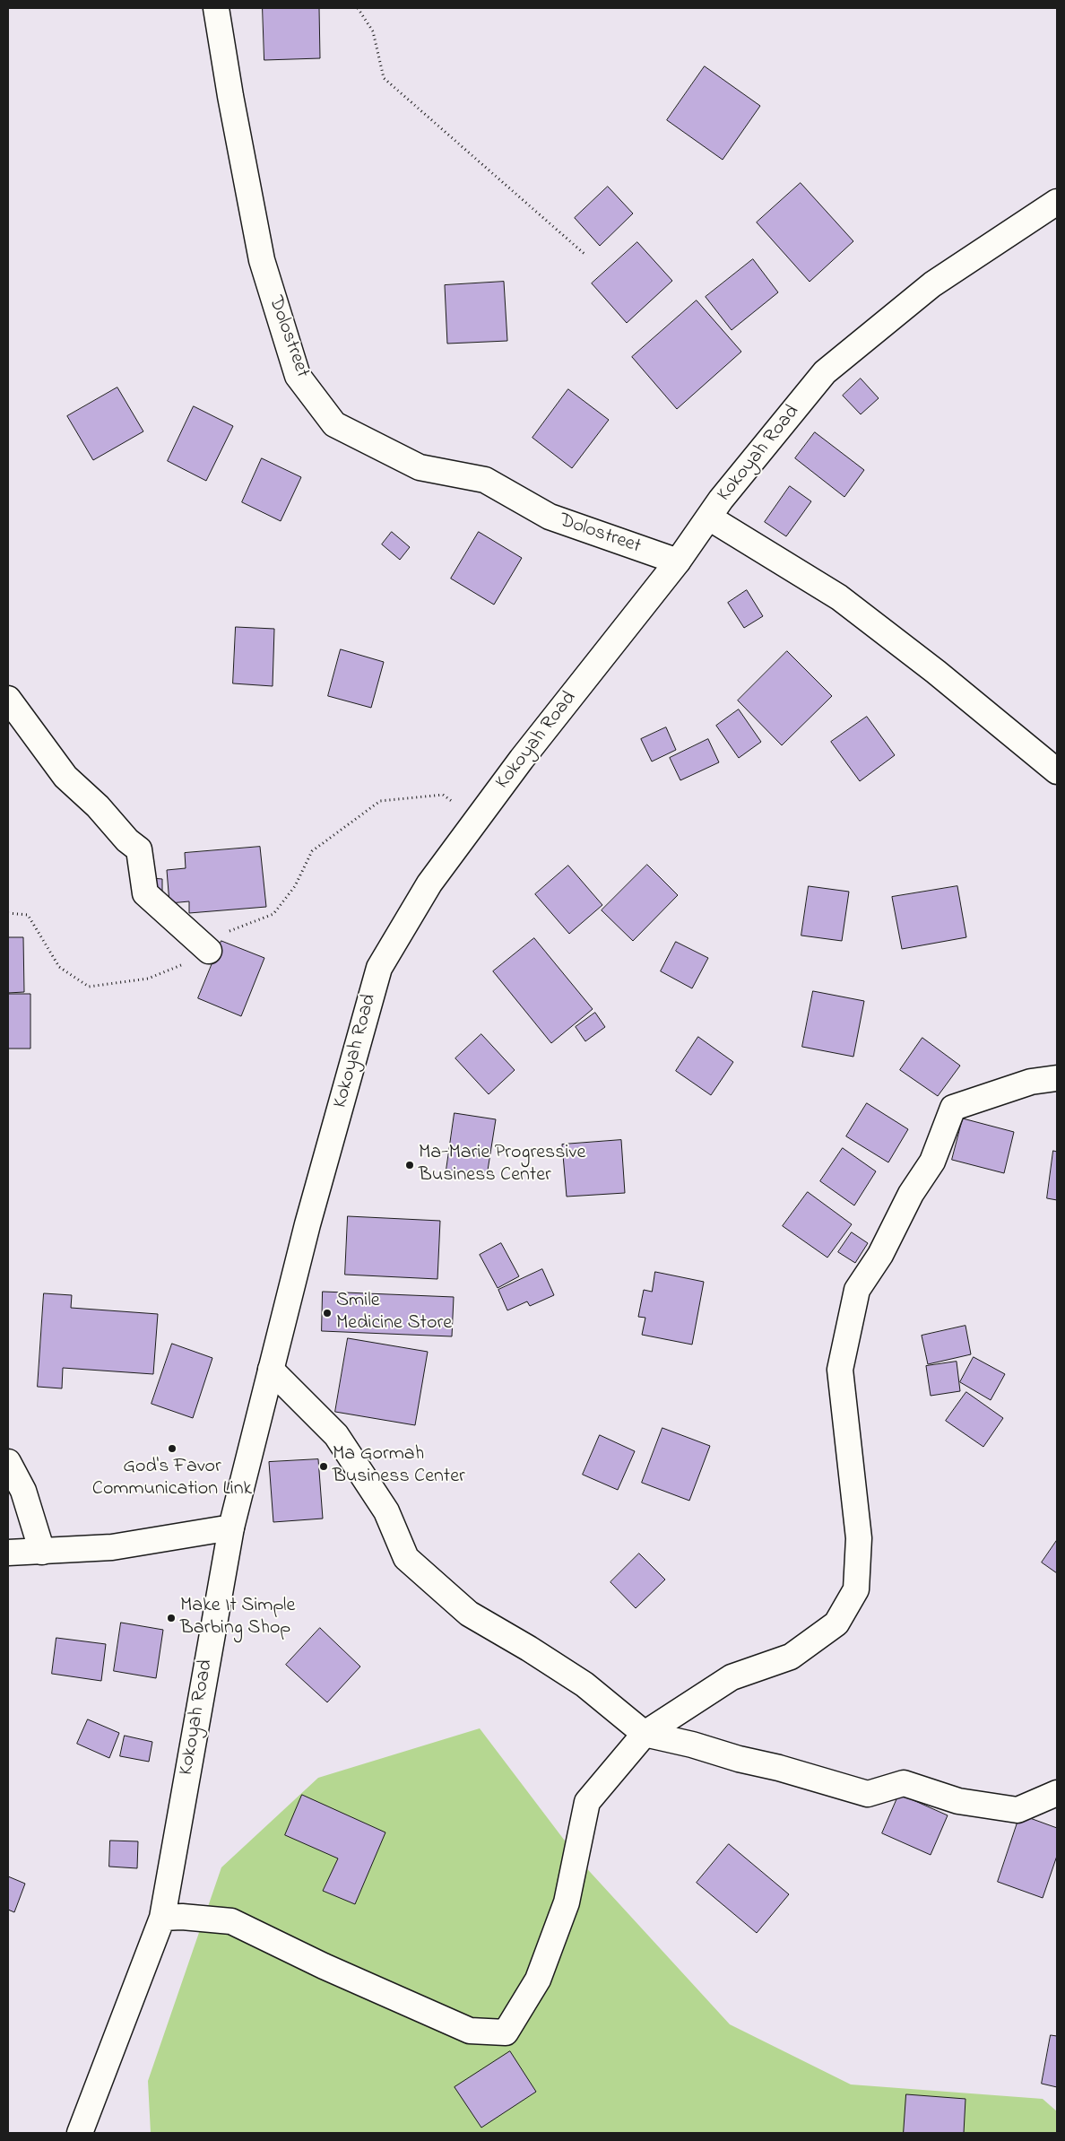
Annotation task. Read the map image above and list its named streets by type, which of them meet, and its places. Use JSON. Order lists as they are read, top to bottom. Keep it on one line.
{"streets":{"street":["Dolostreet","Kokoyah Road"]},"crossings":[["Dolostreet","Kokoyah Road"]],"places":["Ma-Marie Progressive Business Center","Smile Medicine Store","God's Favor Communication Link","Ma Gormah Business Center","Make It Simple Barbing Shop"]}
